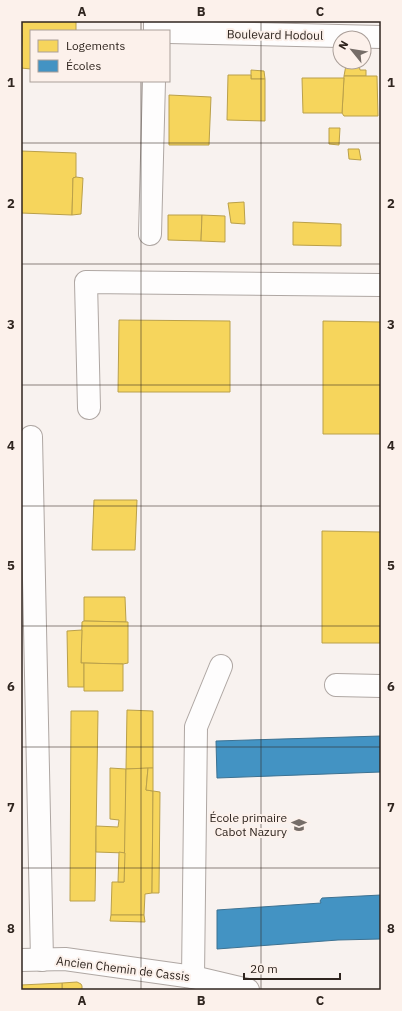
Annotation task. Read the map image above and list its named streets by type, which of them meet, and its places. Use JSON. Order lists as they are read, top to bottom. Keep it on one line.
{"streets":{"street":["Boulevard Hodoul","Ancien Chemin de Cassis"]},"places":{"school or university":["École primaire Cabot Nazury"]},"legend":["Logements","Écoles"],"scale_bar":"20 m","north":"top left","grid":{"columns":["A","B","C"],"rows":["1","2","3","4","5","6","7","8"]}}
